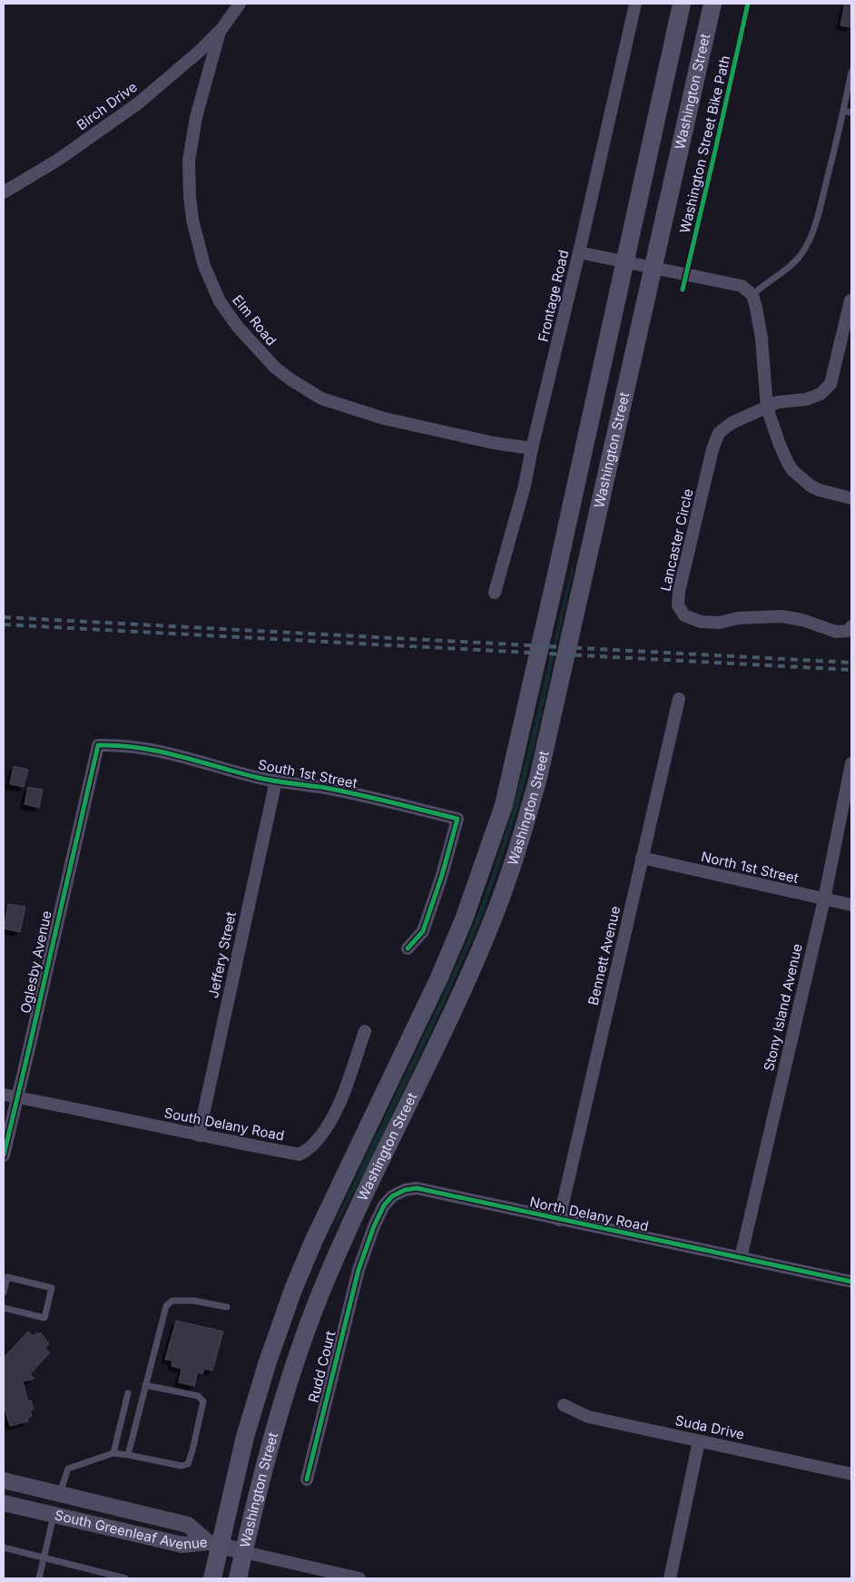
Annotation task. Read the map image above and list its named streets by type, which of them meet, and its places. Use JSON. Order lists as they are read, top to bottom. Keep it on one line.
{"streets":{"main road":["Washington Street"],"street":["Birch Drive","Frontage Road","Elm Road","Lancaster Circle","South 1st Street","North 1st Street","Jeffery Street","Bennett Avenue","Oglesby Avenue","Stony Island Avenue","South Delany Road","North Delany Road","Rudd Court","Suda Drive","South Greenleaf Avenue"],"cycle path":["Washington Street Bike Path"]},"crossings":[["Washington Street","South Greenleaf Avenue"],["Birch Drive","Elm Road"],["Frontage Road","Elm Road"],["South 1st Street","Jeffery Street"],["South 1st Street","Oglesby Avenue"],["North 1st Street","Bennett Avenue"],["North 1st Street","Stony Island Avenue"],["Jeffery Street","South Delany Road"],["Bennett Avenue","North Delany Road"],["Oglesby Avenue","South Delany Road"],["Stony Island Avenue","North Delany Road"],["North Delany Road","Rudd Court"]]}
